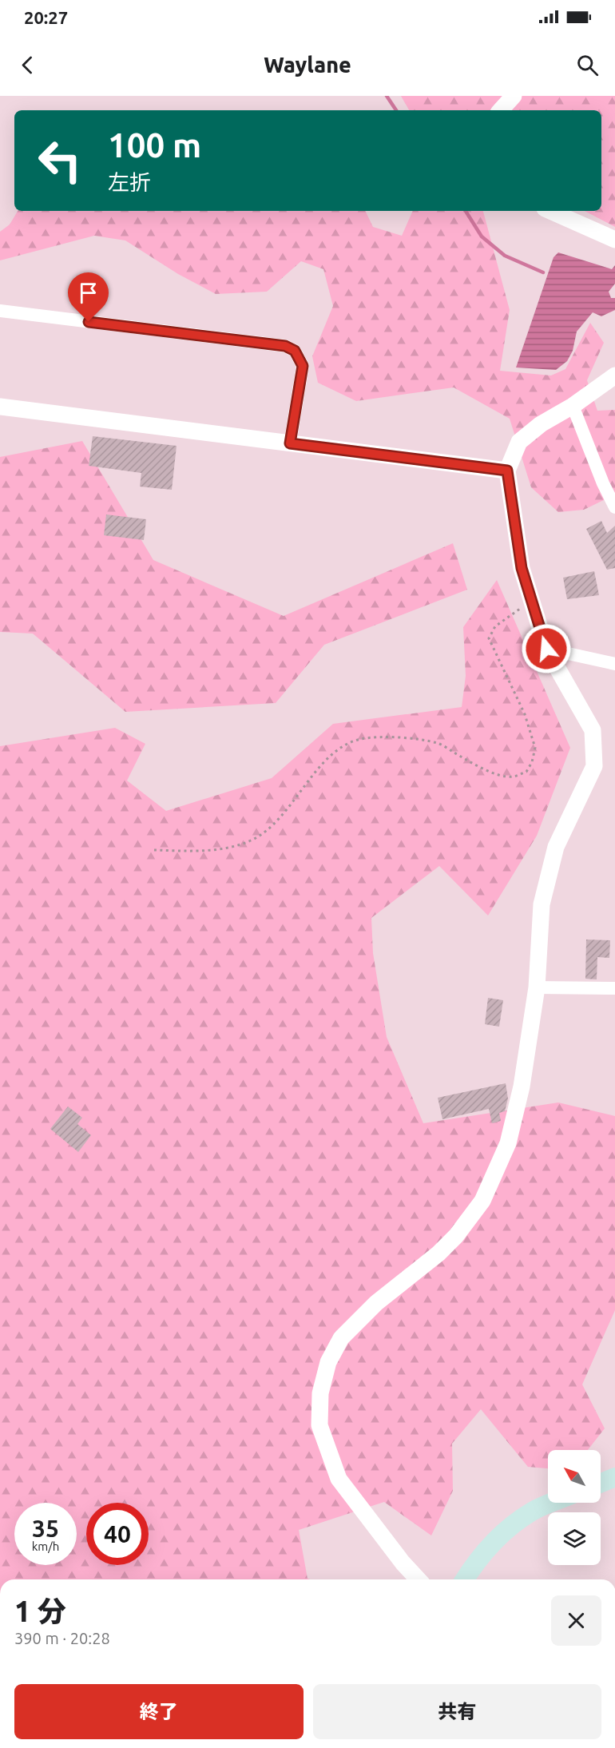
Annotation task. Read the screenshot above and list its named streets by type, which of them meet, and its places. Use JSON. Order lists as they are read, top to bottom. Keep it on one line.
{"north":"top left","page":{"status":"20:27","header":"Waylane","turn":["100 m","左折"],"speed":"35 km/h","limit":"40","heading":["1 分","390 m · 20:28"],"buttons":["終了","共有"]}}
